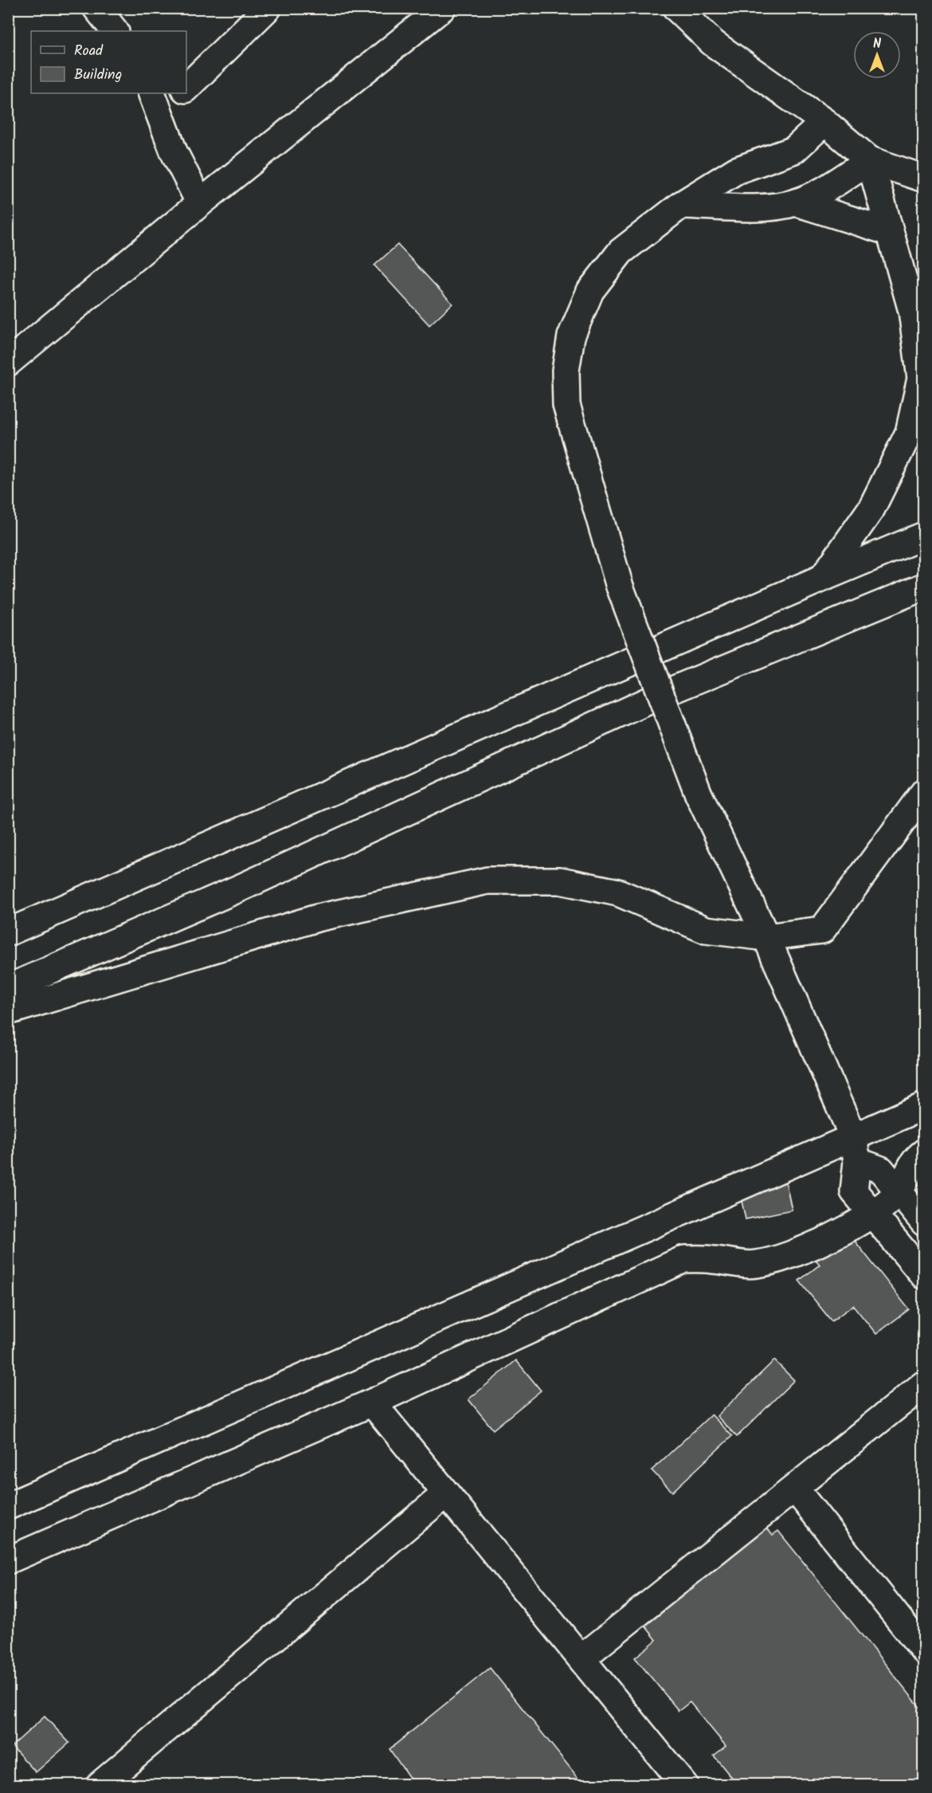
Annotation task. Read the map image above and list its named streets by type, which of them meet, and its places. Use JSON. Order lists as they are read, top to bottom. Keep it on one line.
{"legend":["Road","Building"],"north":"top"}
